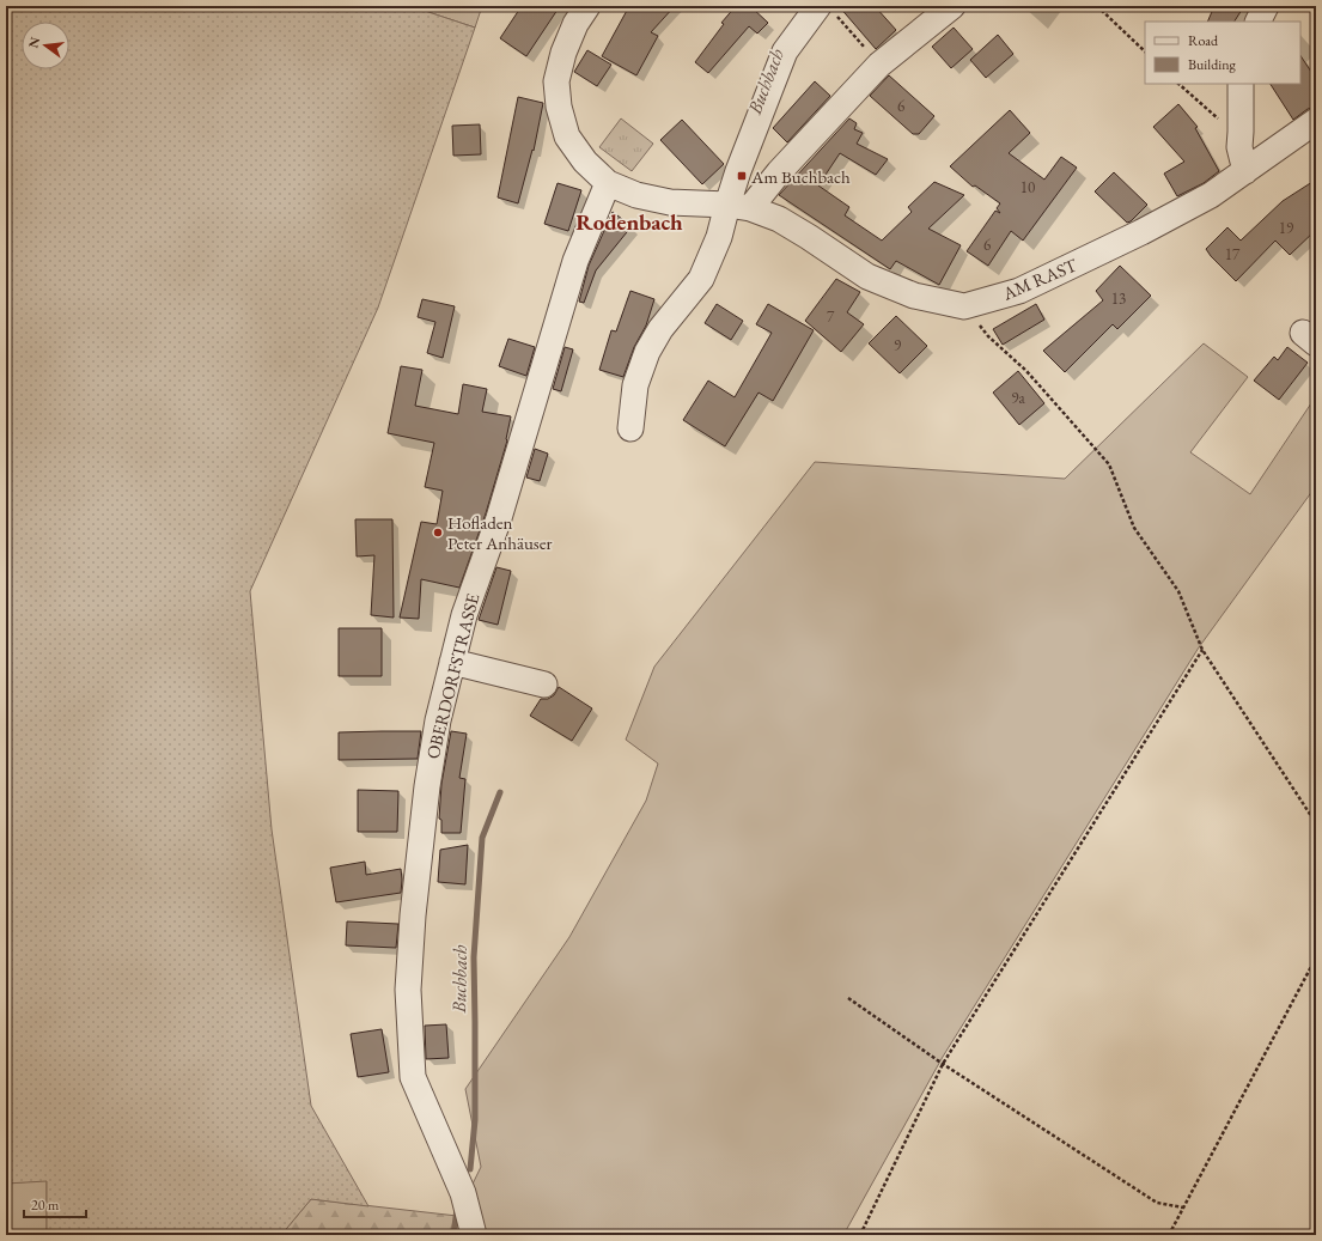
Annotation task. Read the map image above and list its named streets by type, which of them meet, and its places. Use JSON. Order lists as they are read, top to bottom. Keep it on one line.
{"streets":{"street":["AM RAST","OBERDORFSTRASSE"]},"districts":["Rodenbach"],"water":["Buchbach"],"places":{"transit":["Am Buchbach"],"other":["Hofladen Peter Anhäuser"]},"house_numbers":["6","10","19","6","17","13","7","9","9a"],"legend":["Road","Building"],"scale_bar":"20 m","north":"left"}
